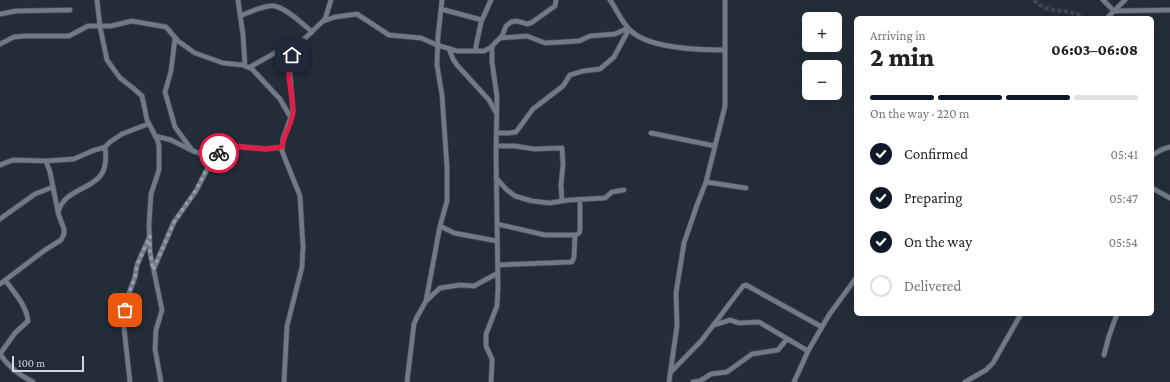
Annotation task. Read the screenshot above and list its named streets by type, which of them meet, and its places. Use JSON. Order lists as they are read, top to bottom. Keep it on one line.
{"scale_bar":"100 m","page":{"map_buttons":["+","−"],"heading":["2 min","Arriving in","06:03–06:08"],"bar":"On the way · 220 m","list":[["Confirmed","05:41"],["Preparing","05:47"],["On the way","05:54"],"Delivered"],"scale":"100 m"}}
